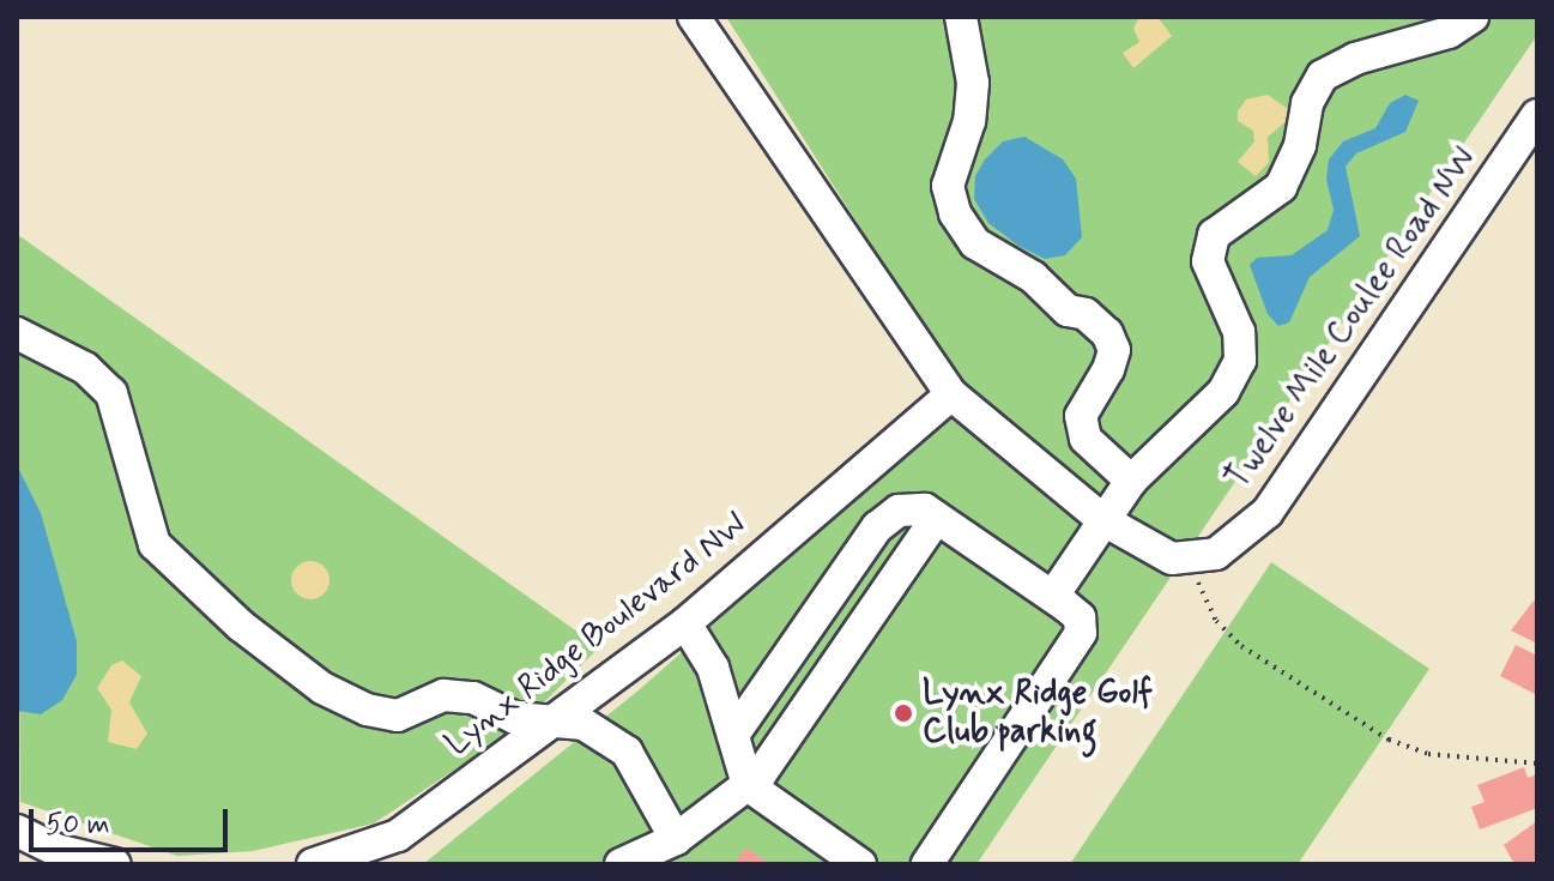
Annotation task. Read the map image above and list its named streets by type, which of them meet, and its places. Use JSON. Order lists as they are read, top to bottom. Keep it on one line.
{"streets":{"street":["Twelve Mile Coulee Road NW","Lynx Ridge Boulevard NW"]},"places":["Lynx Ridge Golf Club parking"],"scale_bar":"50 m"}
